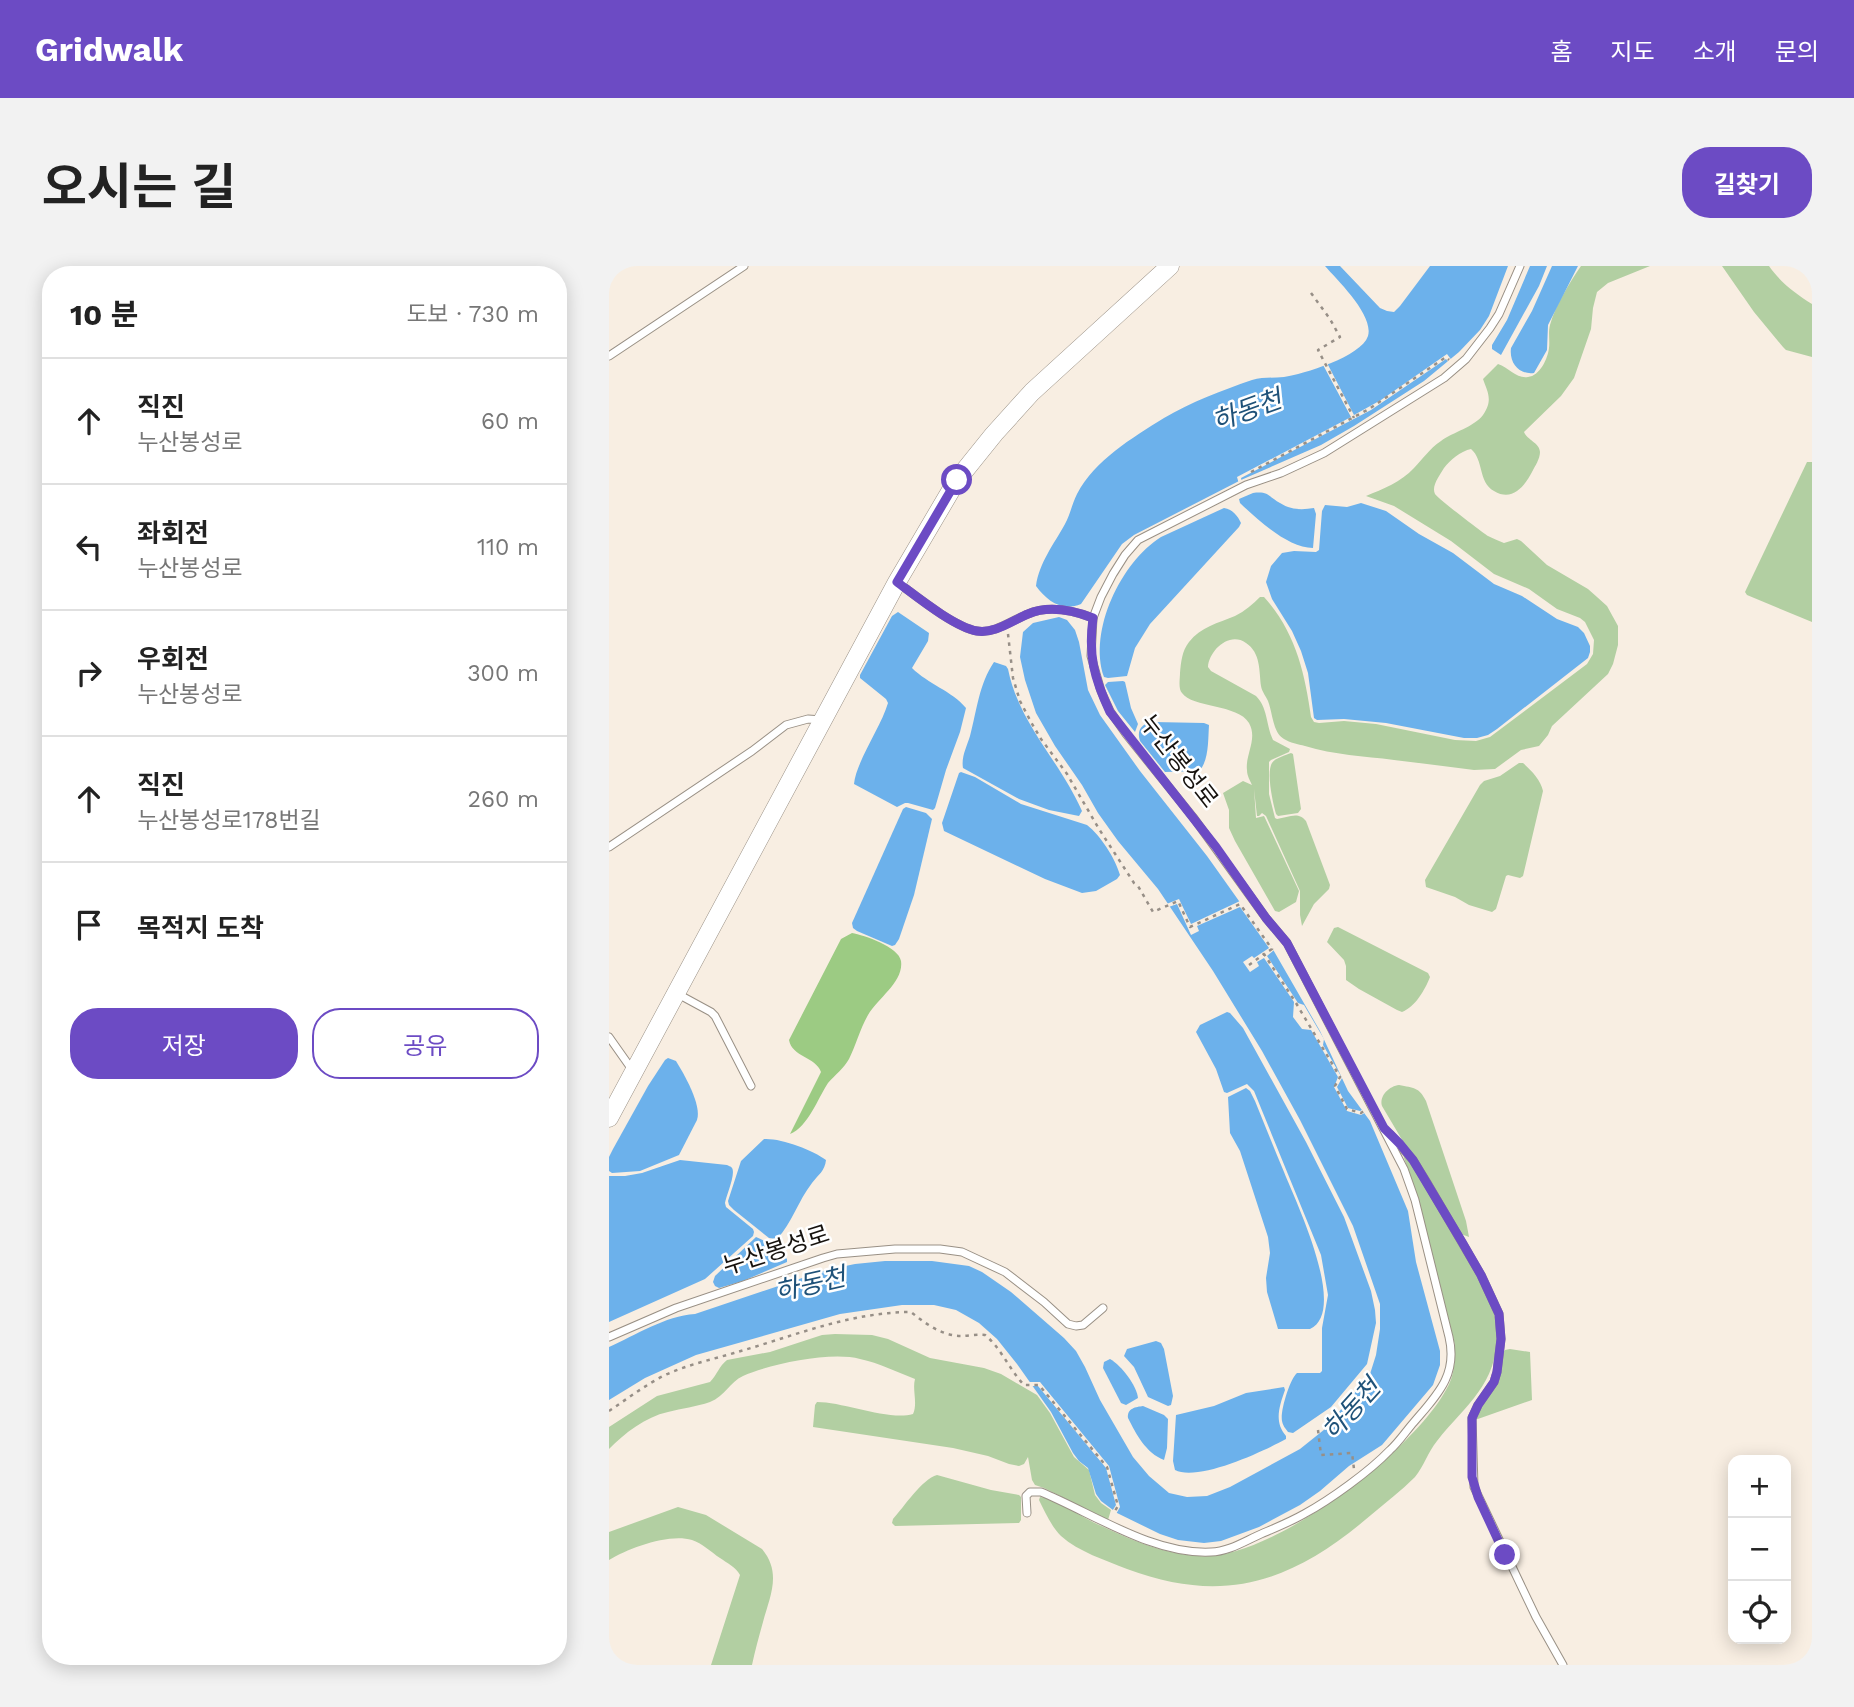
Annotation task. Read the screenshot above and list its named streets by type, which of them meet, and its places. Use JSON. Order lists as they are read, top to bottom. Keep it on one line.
{"streets":{"lane":["누산봉성로"]},"water":["하동천"],"page":{"header":"Gridwalk","nav":["홈","지도","소개","문의"],"title":"오시는 길","buttons":["길찾기",["저장","공유"]],"heading":["10 분","도보 · 730 m"],"list":[["직진","누산봉성로","60 m"],["좌회전","누산봉성로","110 m"],["우회전","누산봉성로","300 m"],["직진","누산봉성로178번길","260 m"],"목적지 도착"],"map_buttons":["+","−"]}}
